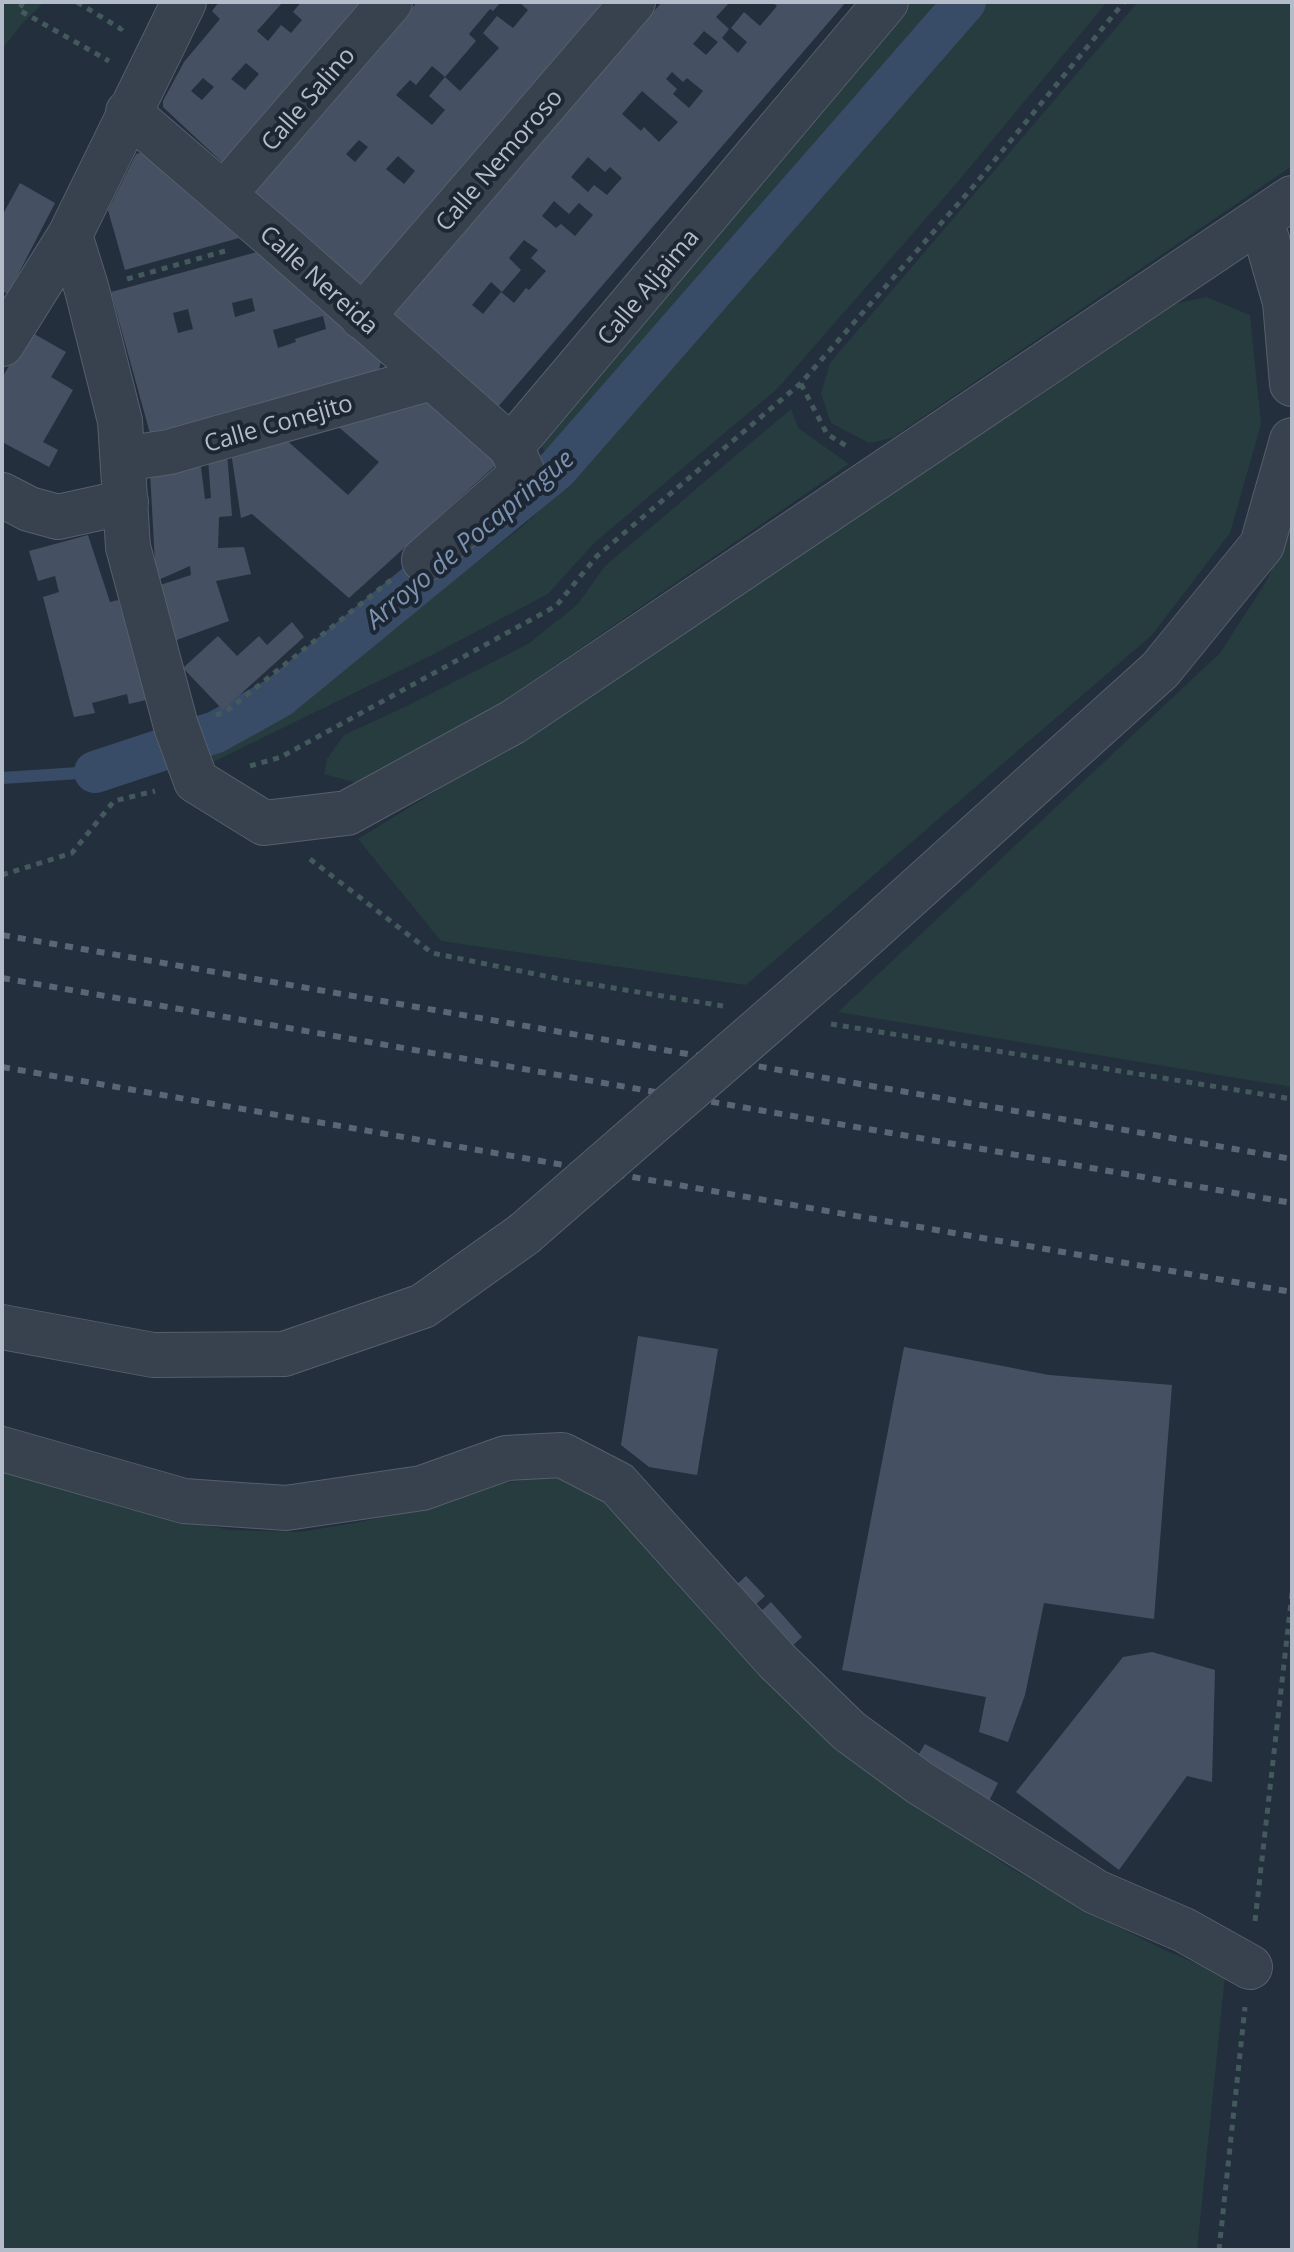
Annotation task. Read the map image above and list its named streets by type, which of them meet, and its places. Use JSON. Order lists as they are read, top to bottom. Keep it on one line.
{"streets":{"street":["Calle Salino","Calle Nemoroso","Calle Nereida","Calle Aljaima","Calle Conejito"]},"crossings":[["Calle Salino","Calle Nereida"],["Calle Nemoroso","Calle Nereida"],["Calle Nereida","Calle Aljaima"],["Calle Nereida","Calle Conejito"]],"water":["Arroyo de Pocapringue"]}
